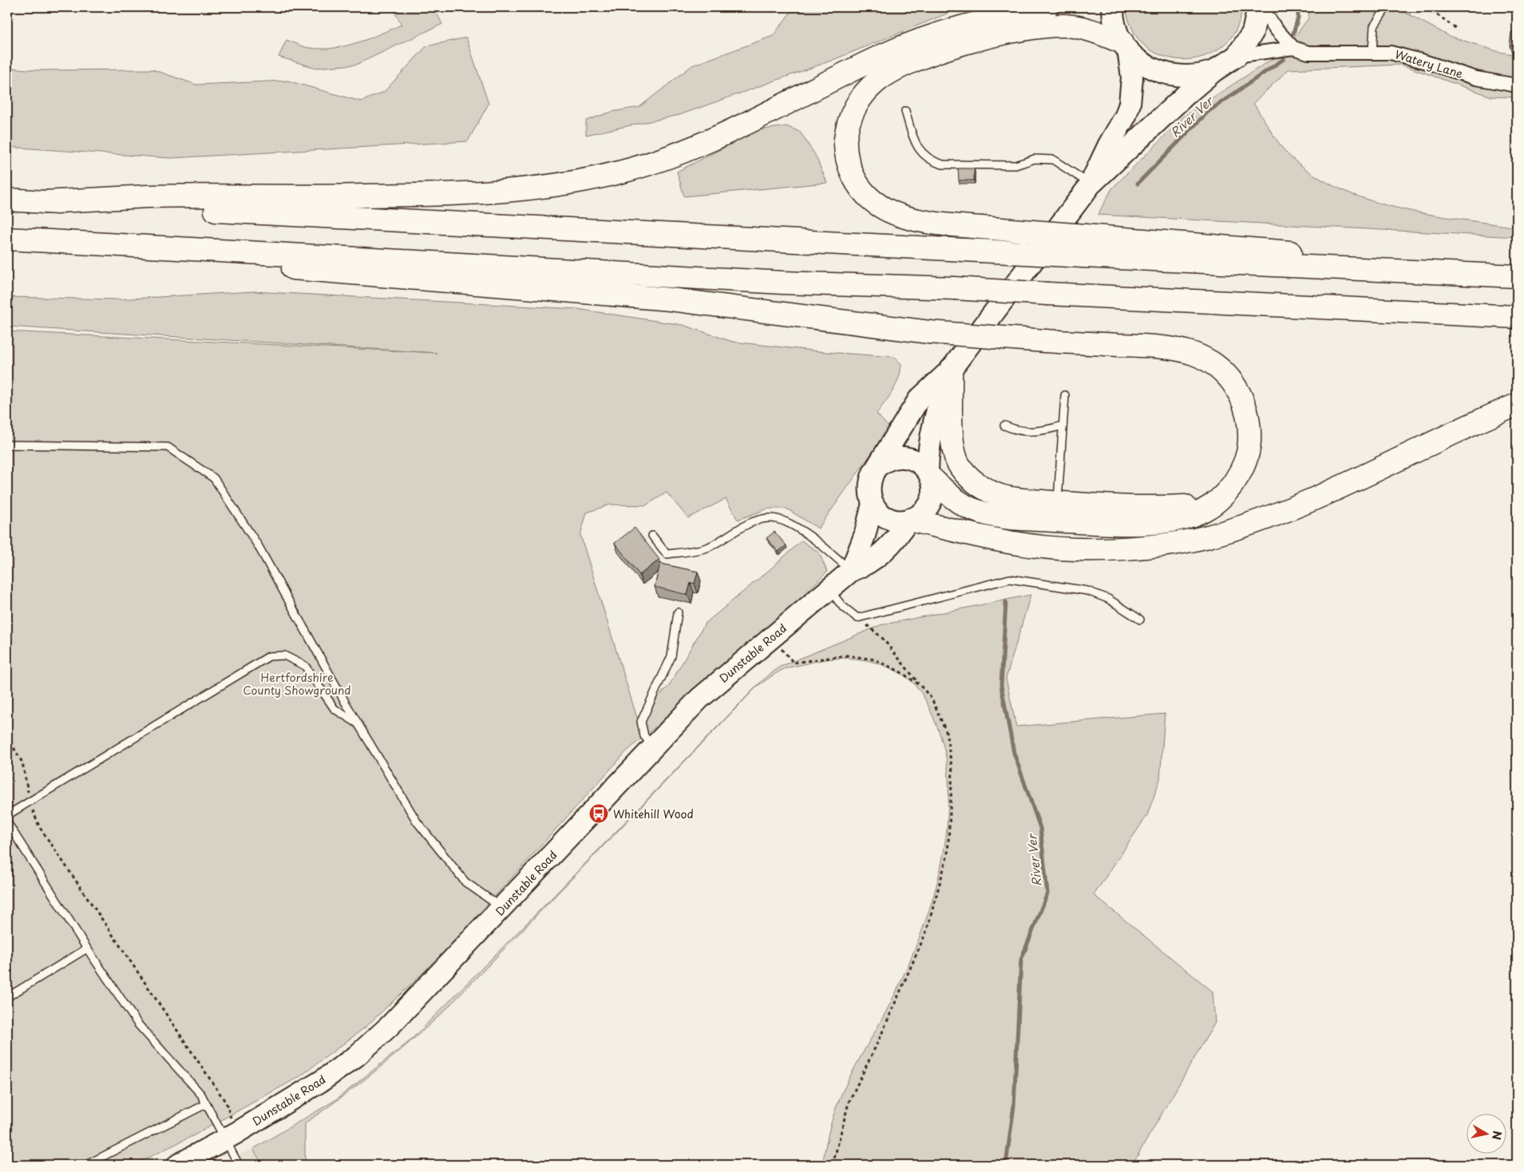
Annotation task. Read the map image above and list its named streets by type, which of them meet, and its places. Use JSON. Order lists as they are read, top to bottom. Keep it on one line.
{"streets":{"main road":["Dunstable Road"],"street":["Watery Lane"]},"water":["River Ver"],"parks":["Hertfordshire County Showground"],"places":{"bus stop":["Whitehill Wood"]},"north":"right"}
